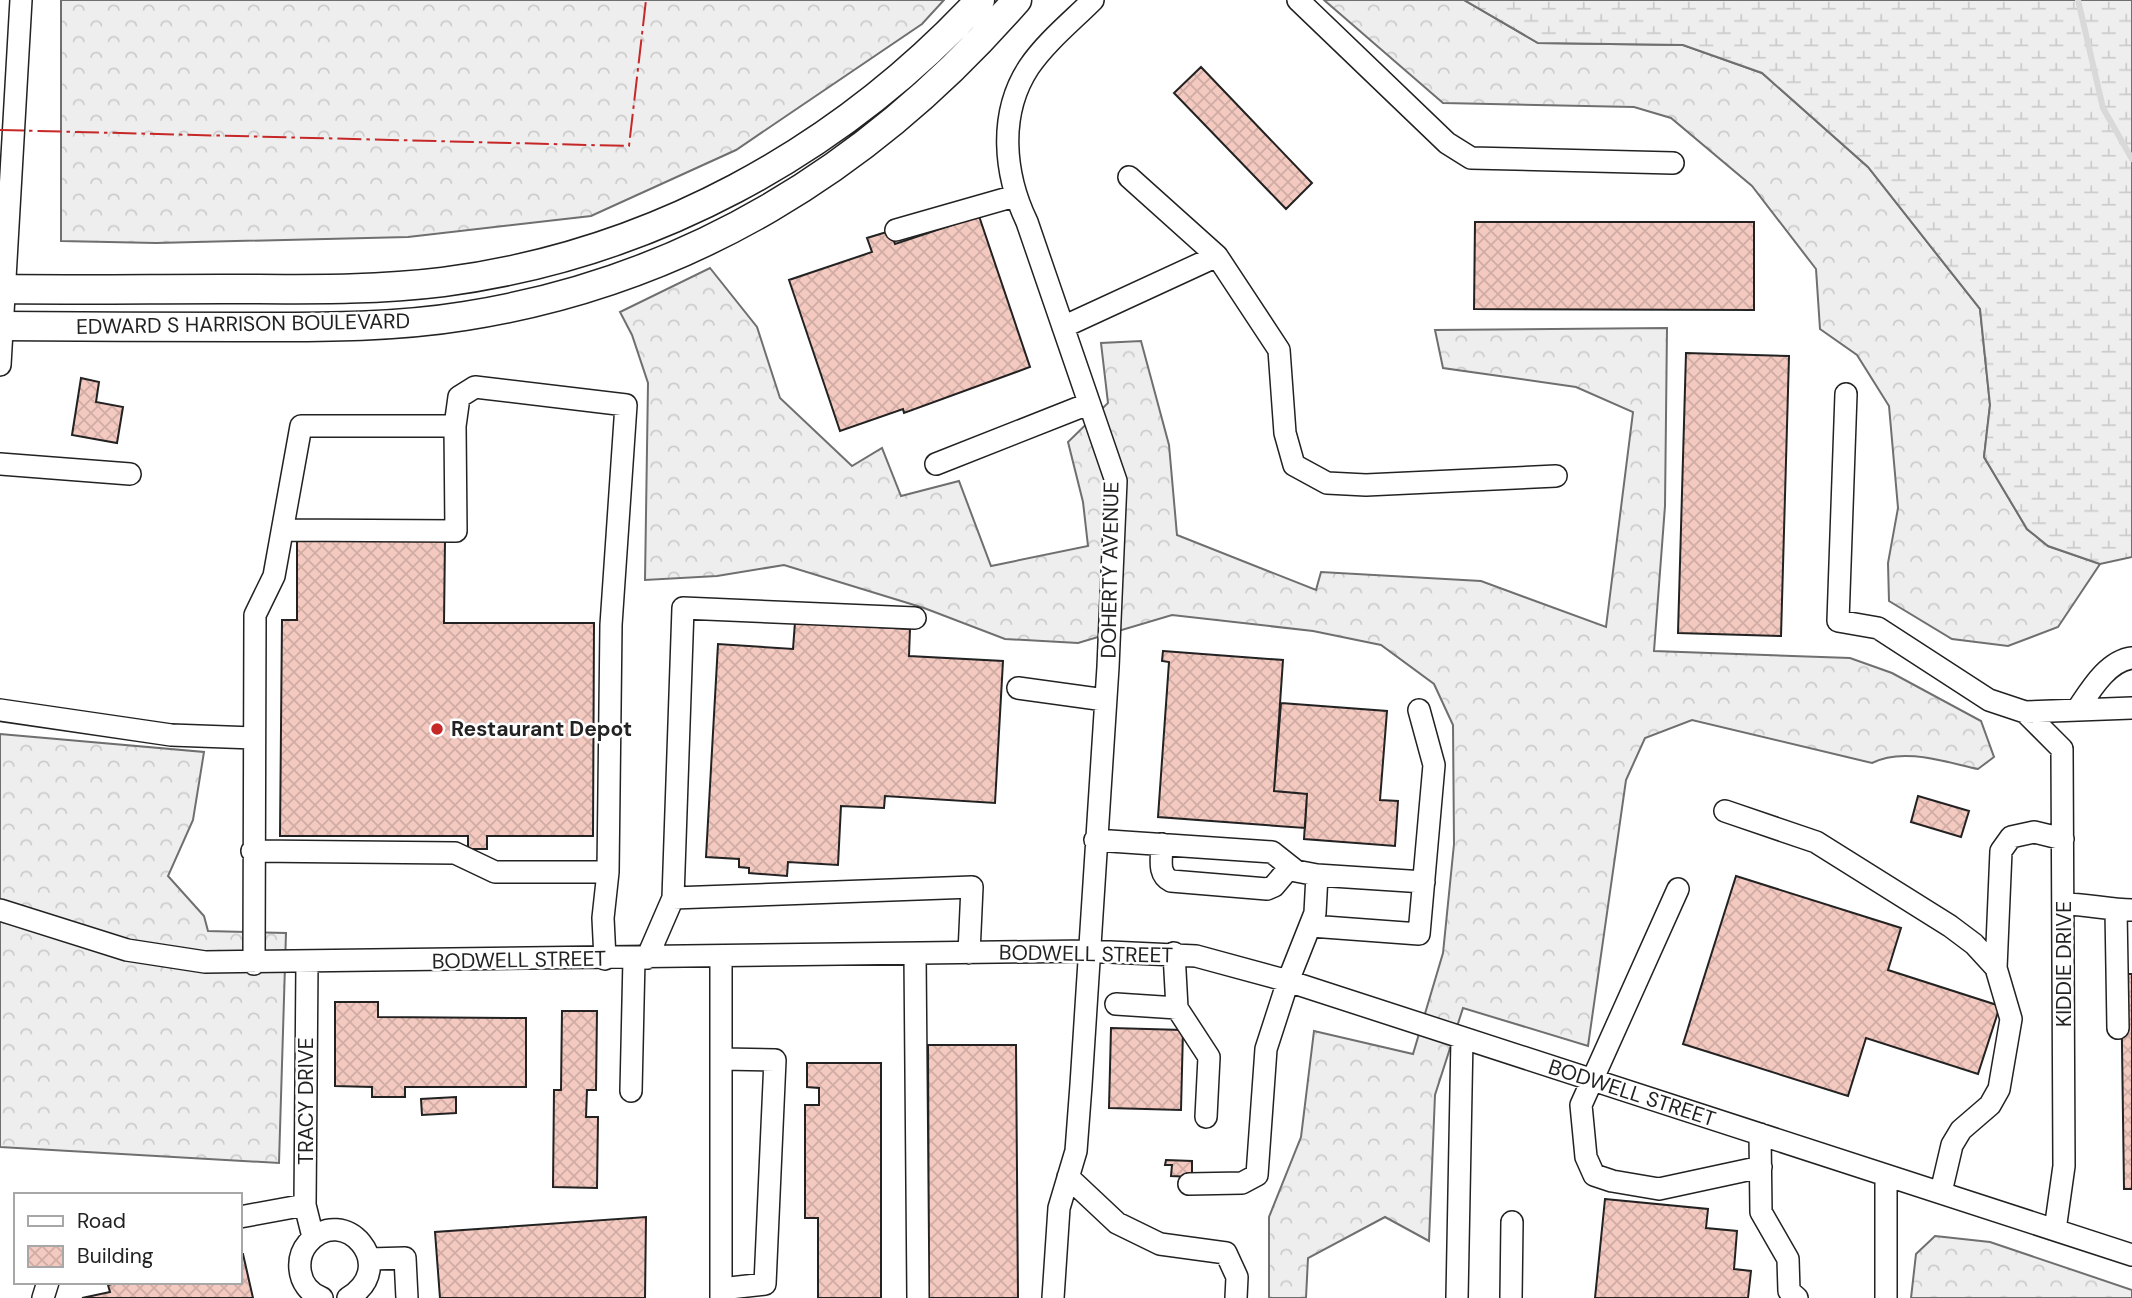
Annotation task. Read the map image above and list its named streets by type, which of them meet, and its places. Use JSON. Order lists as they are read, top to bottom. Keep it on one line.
{"streets":{"main road":["EDWARD S HARRISON BOULEVARD"],"street":["DOHERTY AVENUE","BODWELL STREET","KIDDIE DRIVE","TRACY DRIVE"]},"crossings":[["DOHERTY AVENUE","BODWELL STREET"],["BODWELL STREET","KIDDIE DRIVE"],["BODWELL STREET","TRACY DRIVE"]],"places":["Restaurant Depot"],"legend":["Road","Building"]}
